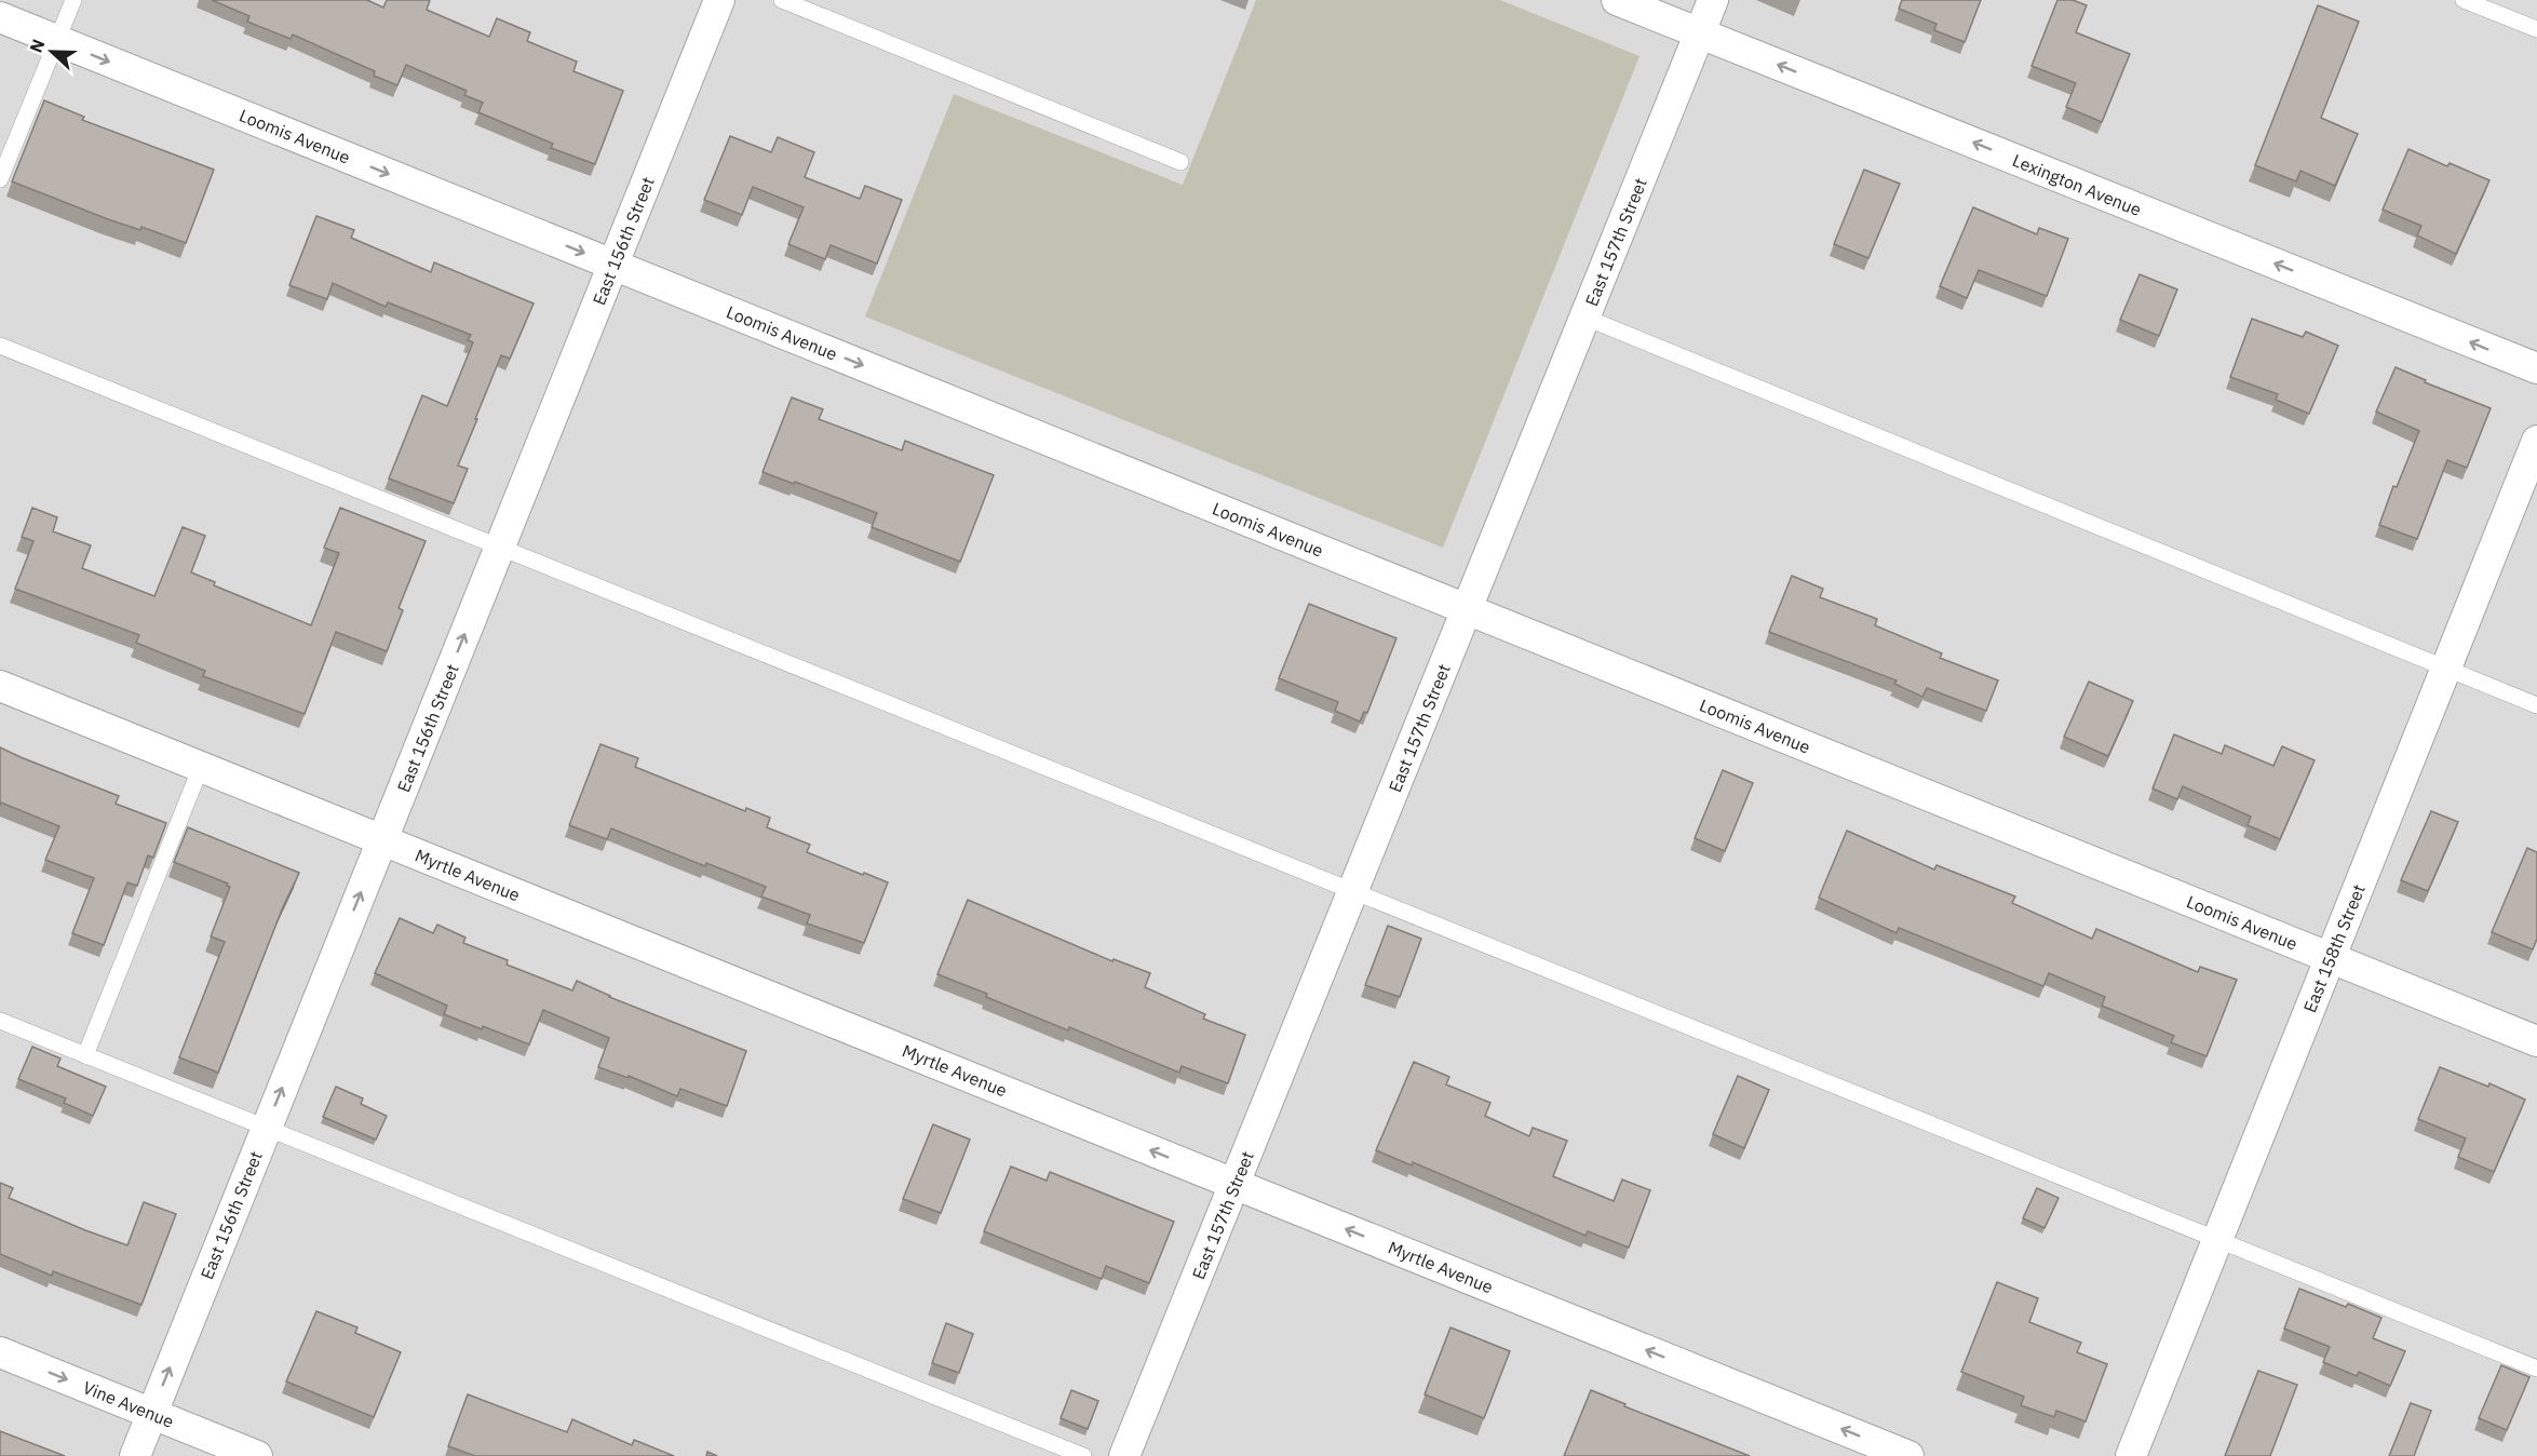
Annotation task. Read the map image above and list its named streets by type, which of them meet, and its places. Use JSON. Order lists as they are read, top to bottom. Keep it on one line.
{"streets":{"street":["Loomis Avenue","Lexington Avenue","East 156th Street","East 157th Street","Myrtle Avenue","East 158th Street","Vine Avenue"]},"crossings":[["Loomis Avenue","East 156th Street"],["Loomis Avenue","East 157th Street"],["Loomis Avenue","East 158th Street"],["Lexington Avenue","East 157th Street"],["East 156th Street","Myrtle Avenue"],["East 156th Street","Vine Avenue"],["East 157th Street","Myrtle Avenue"]],"one_way":["Loomis Avenue","Lexington Avenue","East 156th Street","Myrtle Avenue","Vine Avenue"],"north":"left"}
